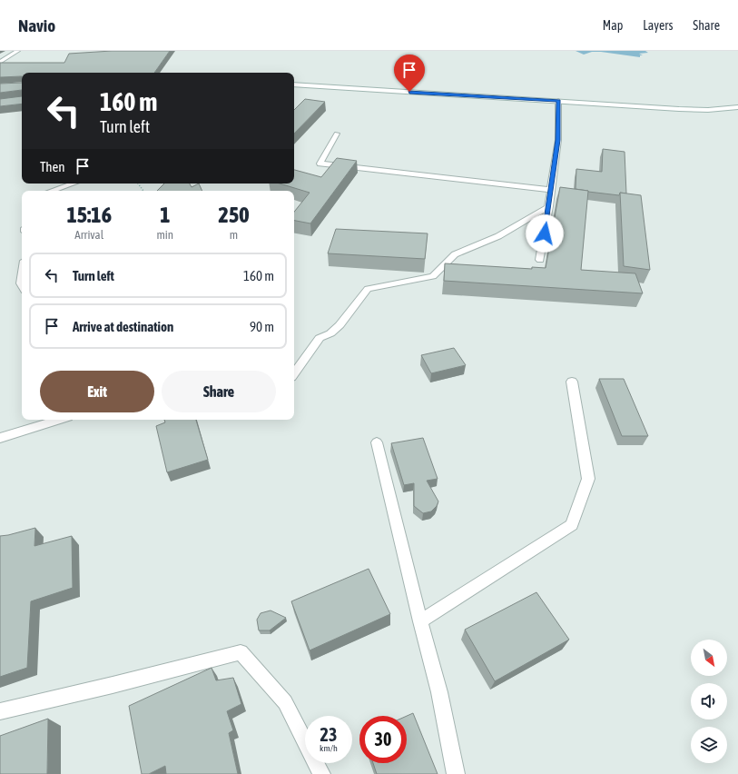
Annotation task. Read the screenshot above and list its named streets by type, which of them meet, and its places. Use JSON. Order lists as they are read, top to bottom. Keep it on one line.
{"north":"bottom right","page":{"header":"Navio","nav":["Map","Layers","Share"],"turn":["160 m","Turn left"],"then":"Then","eta":["15:16","Arrival","1","min","250","m"],"list":[{"name":"Turn left","value":"160 m"},{"name":"Arrive at destination","value":"90 m"}],"buttons":["Exit","Share"],"speed":"23 km/h","limit":"30"}}
